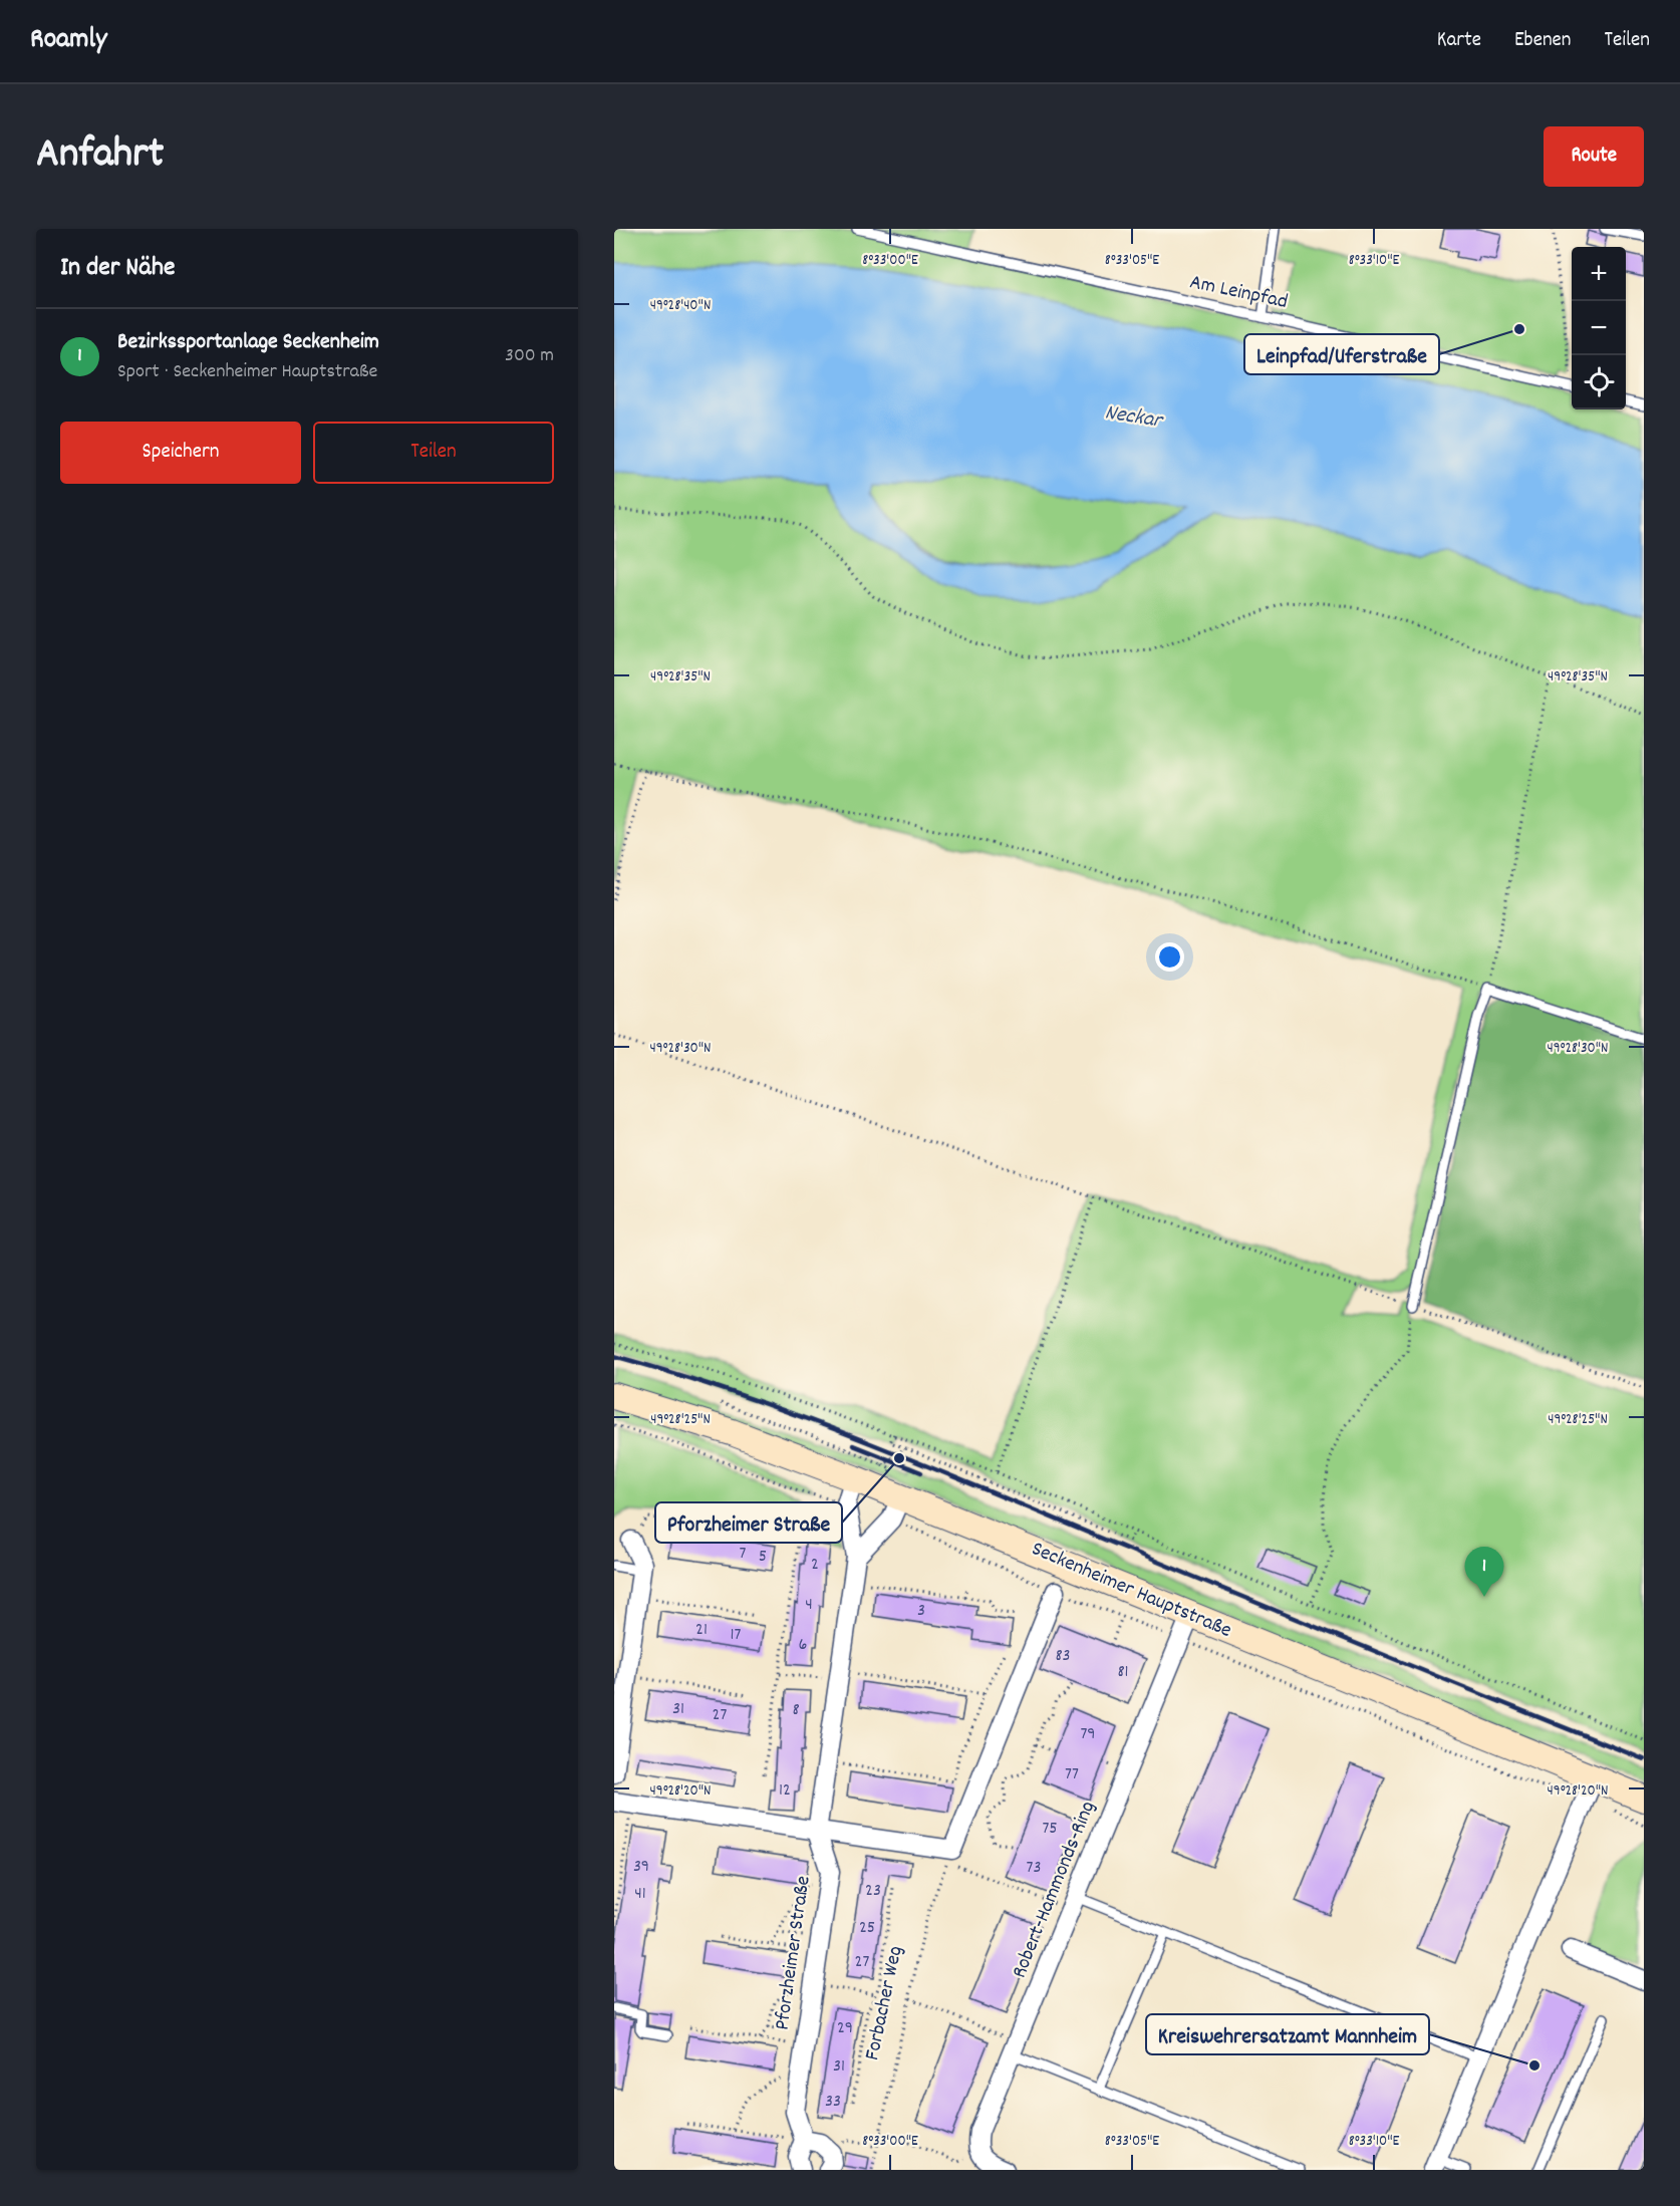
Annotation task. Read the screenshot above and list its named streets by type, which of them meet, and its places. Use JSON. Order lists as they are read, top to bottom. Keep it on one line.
{"streets":{"main road":["Seckenheimer Hauptstraße"],"street":["Robert-Hammonds-Ring","Pforzheimer Straße"],"lane":["Am Leinpfad"],"path":["Forbacher Weg"]},"crossings":[["Seckenheimer Hauptstraße","Robert-Hammonds-Ring"],["Robert-Hammonds-Ring","Forbacher Weg"]],"water":["Neckar"],"places":["Leinpfad/Uferstraße","Pforzheimer Straße","Kreiswehrersatzamt Mannheim"],"house_numbers":["7","5","2","4","3","21","17","6","83","81","31","8","27","79","77","12","75","39","73","23","41","25","27","29","31","33"],"page":{"header":"Roamly","nav":["Karte","Ebenen","Teilen"],"title":"Anfahrt","buttons":["Route",["Speichern","Teilen"]],"heading":"In der Nähe","map_buttons":["+","−"],"list":[{"mark":"1","name":"Bezirkssportanlage Seckenheim","note":"Sport · Seckenheimer Hauptstraße","value":"300 m"}],"pins":"1"},"coordinates":["8°33'00\"E","8°33'05\"E","8°33'10\"E","49°28'40\"N","49°28'35\"N","49°28'30\"N","49°28'25\"N","49°28'20\"N"]}
